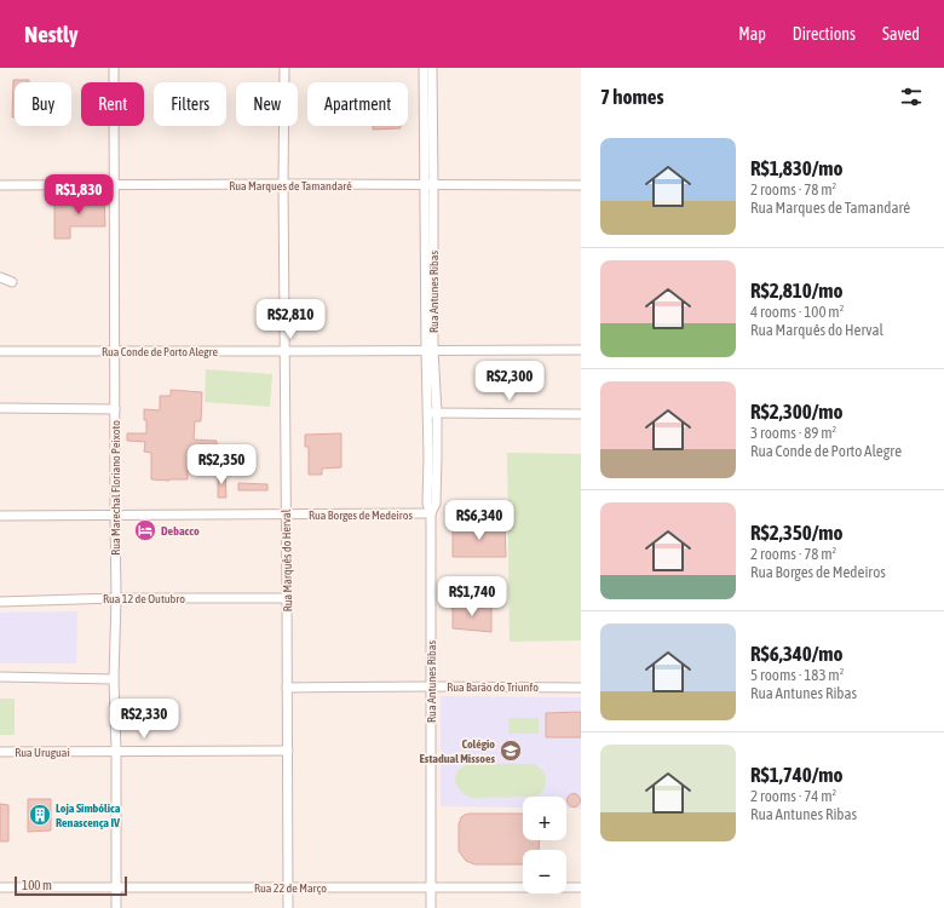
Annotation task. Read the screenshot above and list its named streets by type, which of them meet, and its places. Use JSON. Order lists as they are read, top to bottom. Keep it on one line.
{"streets":{"street":["Rua Marques de Tamandaré","Rua Antunes Ribas","Rua Conde de Porto Alegre","Rua Marechal Floriano Peixoto","Rua Borges de Medeiros","Rua Marquês do Herval","Rua 12 de Outubro","Rua Barão do Triunfo","Rua Uruguai","Rua 22 de Março"]},"crossings":[["Rua Marques de Tamandaré","Rua Antunes Ribas"],["Rua Marques de Tamandaré","Rua Marechal Floriano Peixoto"],["Rua Marques de Tamandaré","Rua Marquês do Herval"],["Rua Antunes Ribas","Rua Conde de Porto Alegre"],["Rua Antunes Ribas","Rua Borges de Medeiros"],["Rua Antunes Ribas","Rua Barão do Triunfo"],["Rua Antunes Ribas","Rua 22 de Março"],["Rua Conde de Porto Alegre","Rua Marechal Floriano Peixoto"],["Rua Conde de Porto Alegre","Rua Marquês do Herval"],["Rua Marechal Floriano Peixoto","Rua Borges de Medeiros"],["Rua Marechal Floriano Peixoto","Rua 12 de Outubro"],["Rua Marechal Floriano Peixoto","Rua Uruguai"],["Rua Marechal Floriano Peixoto","Rua 22 de Março"],["Rua Borges de Medeiros","Rua Marquês do Herval"],["Rua Marquês do Herval","Rua 12 de Outubro"],["Rua Marquês do Herval","Rua Barão do Triunfo"],["Rua Marquês do Herval","Rua Uruguai"],["Rua Marquês do Herval","Rua 22 de Março"]],"places":{"hotel":["Debacco"],"school or university":["Colégio Estadual Missoes"],"building":["Loja Simbólica Renascença IV"]},"scale_bar":"100 m","page":{"header":"Nestly","nav":["Map","Directions","Saved"],"heading":"7 homes","chip":["Buy","Rent","Filters","New","Apartment"],"list":[{"name":"R$1,830/mo","note":"2 rooms · 78 m² · Rua Marques de Tamandaré"},{"name":"R$2,810/mo","note":"4 rooms · 100 m² · Rua Marquês do Herval"},{"name":"R$2,300/mo","note":"3 rooms · 89 m² · Rua Conde de Porto Alegre"},{"name":"R$2,350/mo","note":"2 rooms · 78 m² · Rua Borges de Medeiros"},{"name":"R$6,340/mo","note":"5 rooms · 183 m² · Rua Antunes Ribas"},{"name":"R$1,740/mo","note":"2 rooms · 74 m² · Rua Antunes Ribas"}],"price":["R$1,830","R$2,810","R$2,300","R$2,350","R$6,340","R$1,740","R$2,330"],"map_buttons":["+","−"],"scale":"100 m"}}
